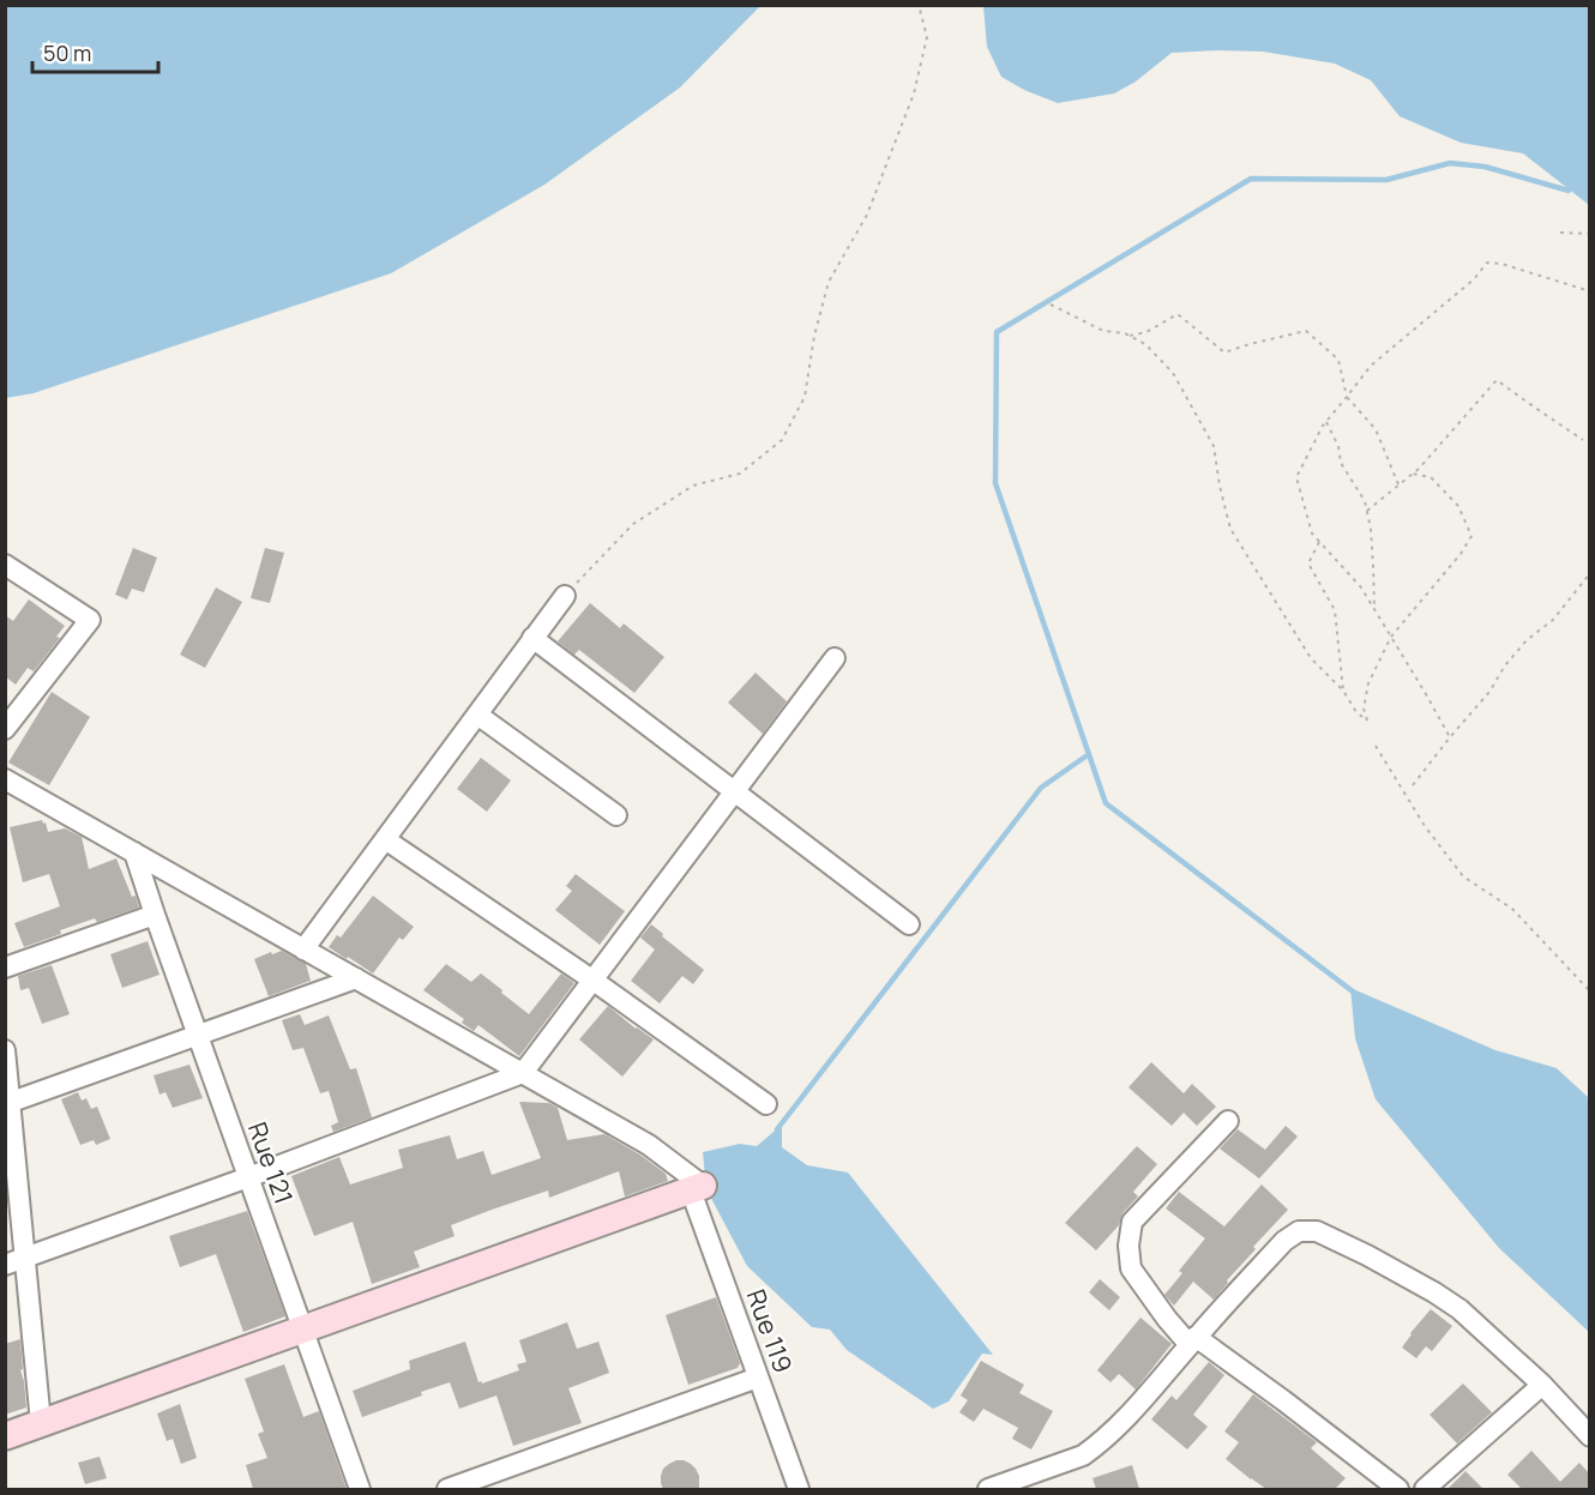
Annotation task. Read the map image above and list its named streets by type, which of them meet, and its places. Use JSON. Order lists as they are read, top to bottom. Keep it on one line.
{"streets":{"street":["Rue 121","Rue 119"]},"scale_bar":"50 m"}
